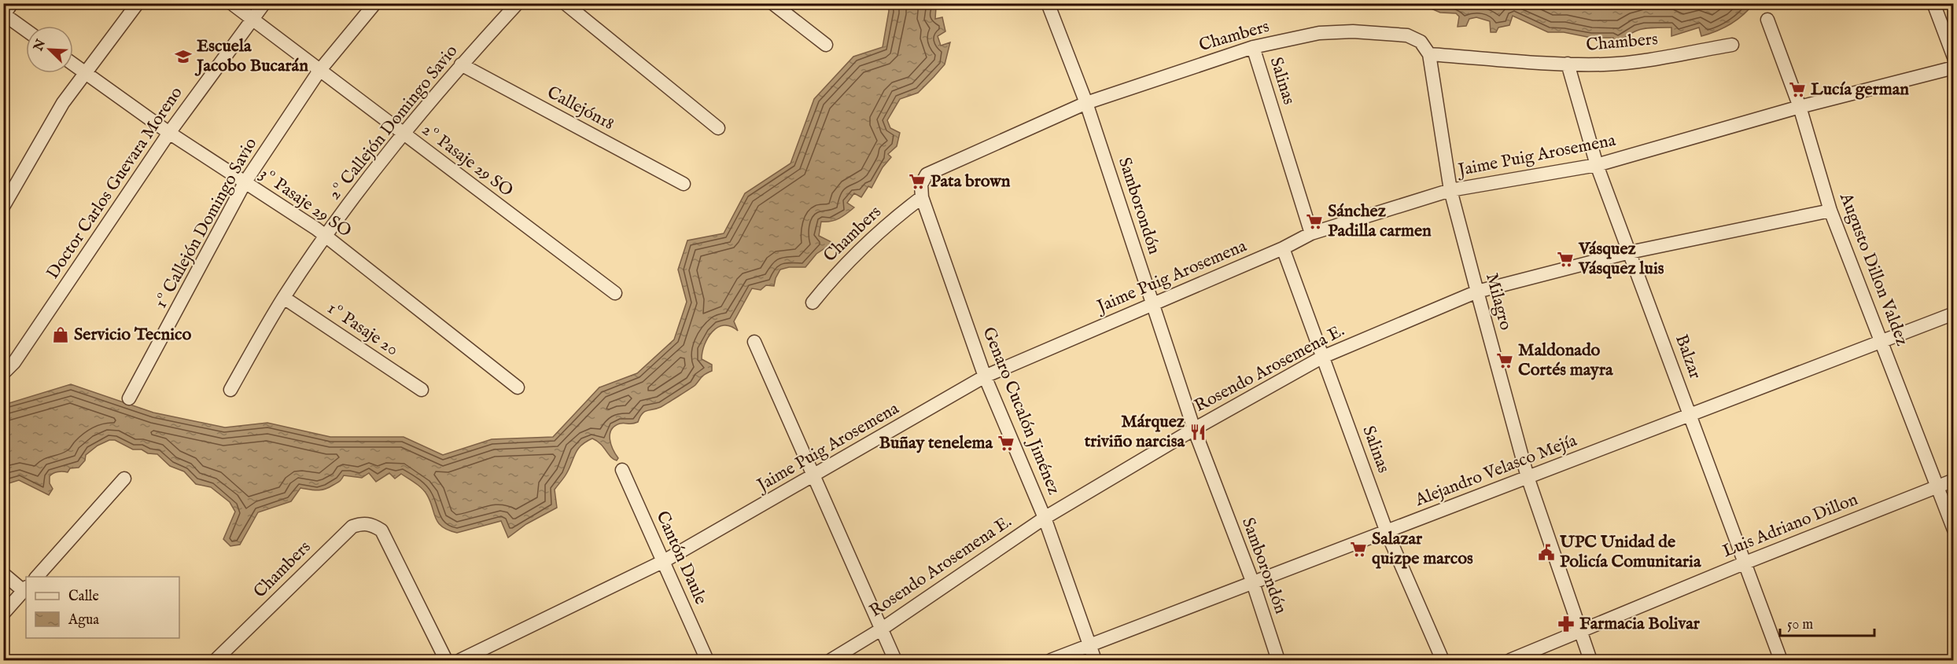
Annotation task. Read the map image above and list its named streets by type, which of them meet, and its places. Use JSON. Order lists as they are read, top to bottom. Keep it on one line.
{"streets":{"street":["Chambers","Salinas","Callejón18","2º Callejón Domingo Savio","Jaime Puig Arosemena","2º Pasaje 29 SO","Doctor Carlos Guevara Moreno","3º Pasaje 29 SO","Samborondón","1º Callejón Domingo Savio","Augusto Dillon Valdez","Milagro","1º Pasaje 20","Balzar","Rosendo Arosemena E.","Genaro Cucalón Jiménez","Alejandro Velasco Mejía","Luis Adriano Dillon","Cantón Daule"]},"crossings":[["Chambers","Salinas"],["Chambers","Samborondón"],["Chambers","Milagro"],["Chambers","Balzar"],["Chambers","Genaro Cucalón Jiménez"],["Salinas","Jaime Puig Arosemena"],["Salinas","Rosendo Arosemena E."],["Salinas","Alejandro Velasco Mejía"],["Callejón18","2º Callejón Domingo Savio"],["2º Callejón Domingo Savio","2º Pasaje 29 SO"],["2º Callejón Domingo Savio","3º Pasaje 29 SO"],["2º Callejón Domingo Savio","1º Pasaje 20"],["Jaime Puig Arosemena","Samborondón"],["Jaime Puig Arosemena","Augusto Dillon Valdez"],["Jaime Puig Arosemena","Milagro"],["Jaime Puig Arosemena","Balzar"],["Jaime Puig Arosemena","Genaro Cucalón Jiménez"],["Jaime Puig Arosemena","Cantón Daule"],["2º Pasaje 29 SO","Doctor Carlos Guevara Moreno"],["2º Pasaje 29 SO","1º Callejón Domingo Savio"],["Doctor Carlos Guevara Moreno","3º Pasaje 29 SO"],["3º Pasaje 29 SO","1º Callejón Domingo Savio"],["Samborondón","Rosendo Arosemena E."],["Samborondón","Alejandro Velasco Mejía"],["Augusto Dillon Valdez","Rosendo Arosemena E."],["Augusto Dillon Valdez","Alejandro Velasco Mejía"],["Augusto Dillon Valdez","Luis Adriano Dillon"],["Milagro","Rosendo Arosemena E."],["Milagro","Alejandro Velasco Mejía"],["Milagro","Luis Adriano Dillon"],["Balzar","Rosendo Arosemena E."],["Balzar","Alejandro Velasco Mejía"],["Balzar","Luis Adriano Dillon"],["Rosendo Arosemena E.","Genaro Cucalón Jiménez"],["Genaro Cucalón Jiménez","Alejandro Velasco Mejía"]],"places":{"school or university":["Escuela Jacobo Bucarán"],"supermarket":["Lucía german","Pata brown","Sánchez Padilla carmen","Vásquez Vásquez luis","Maldonado Cortés mayra","Buñay tenelema","Salazar quizpe marcos"],"shop":["Servicio Tecnico"],"restaurant":["Márquez triviño narcisa"],"public building":["UPC Unidad de Policía Comunitaria"],"pharmacy":["Farmacia Bolivar"]},"legend":["Calle","Agua"],"scale_bar":"50 m","north":"top left"}
